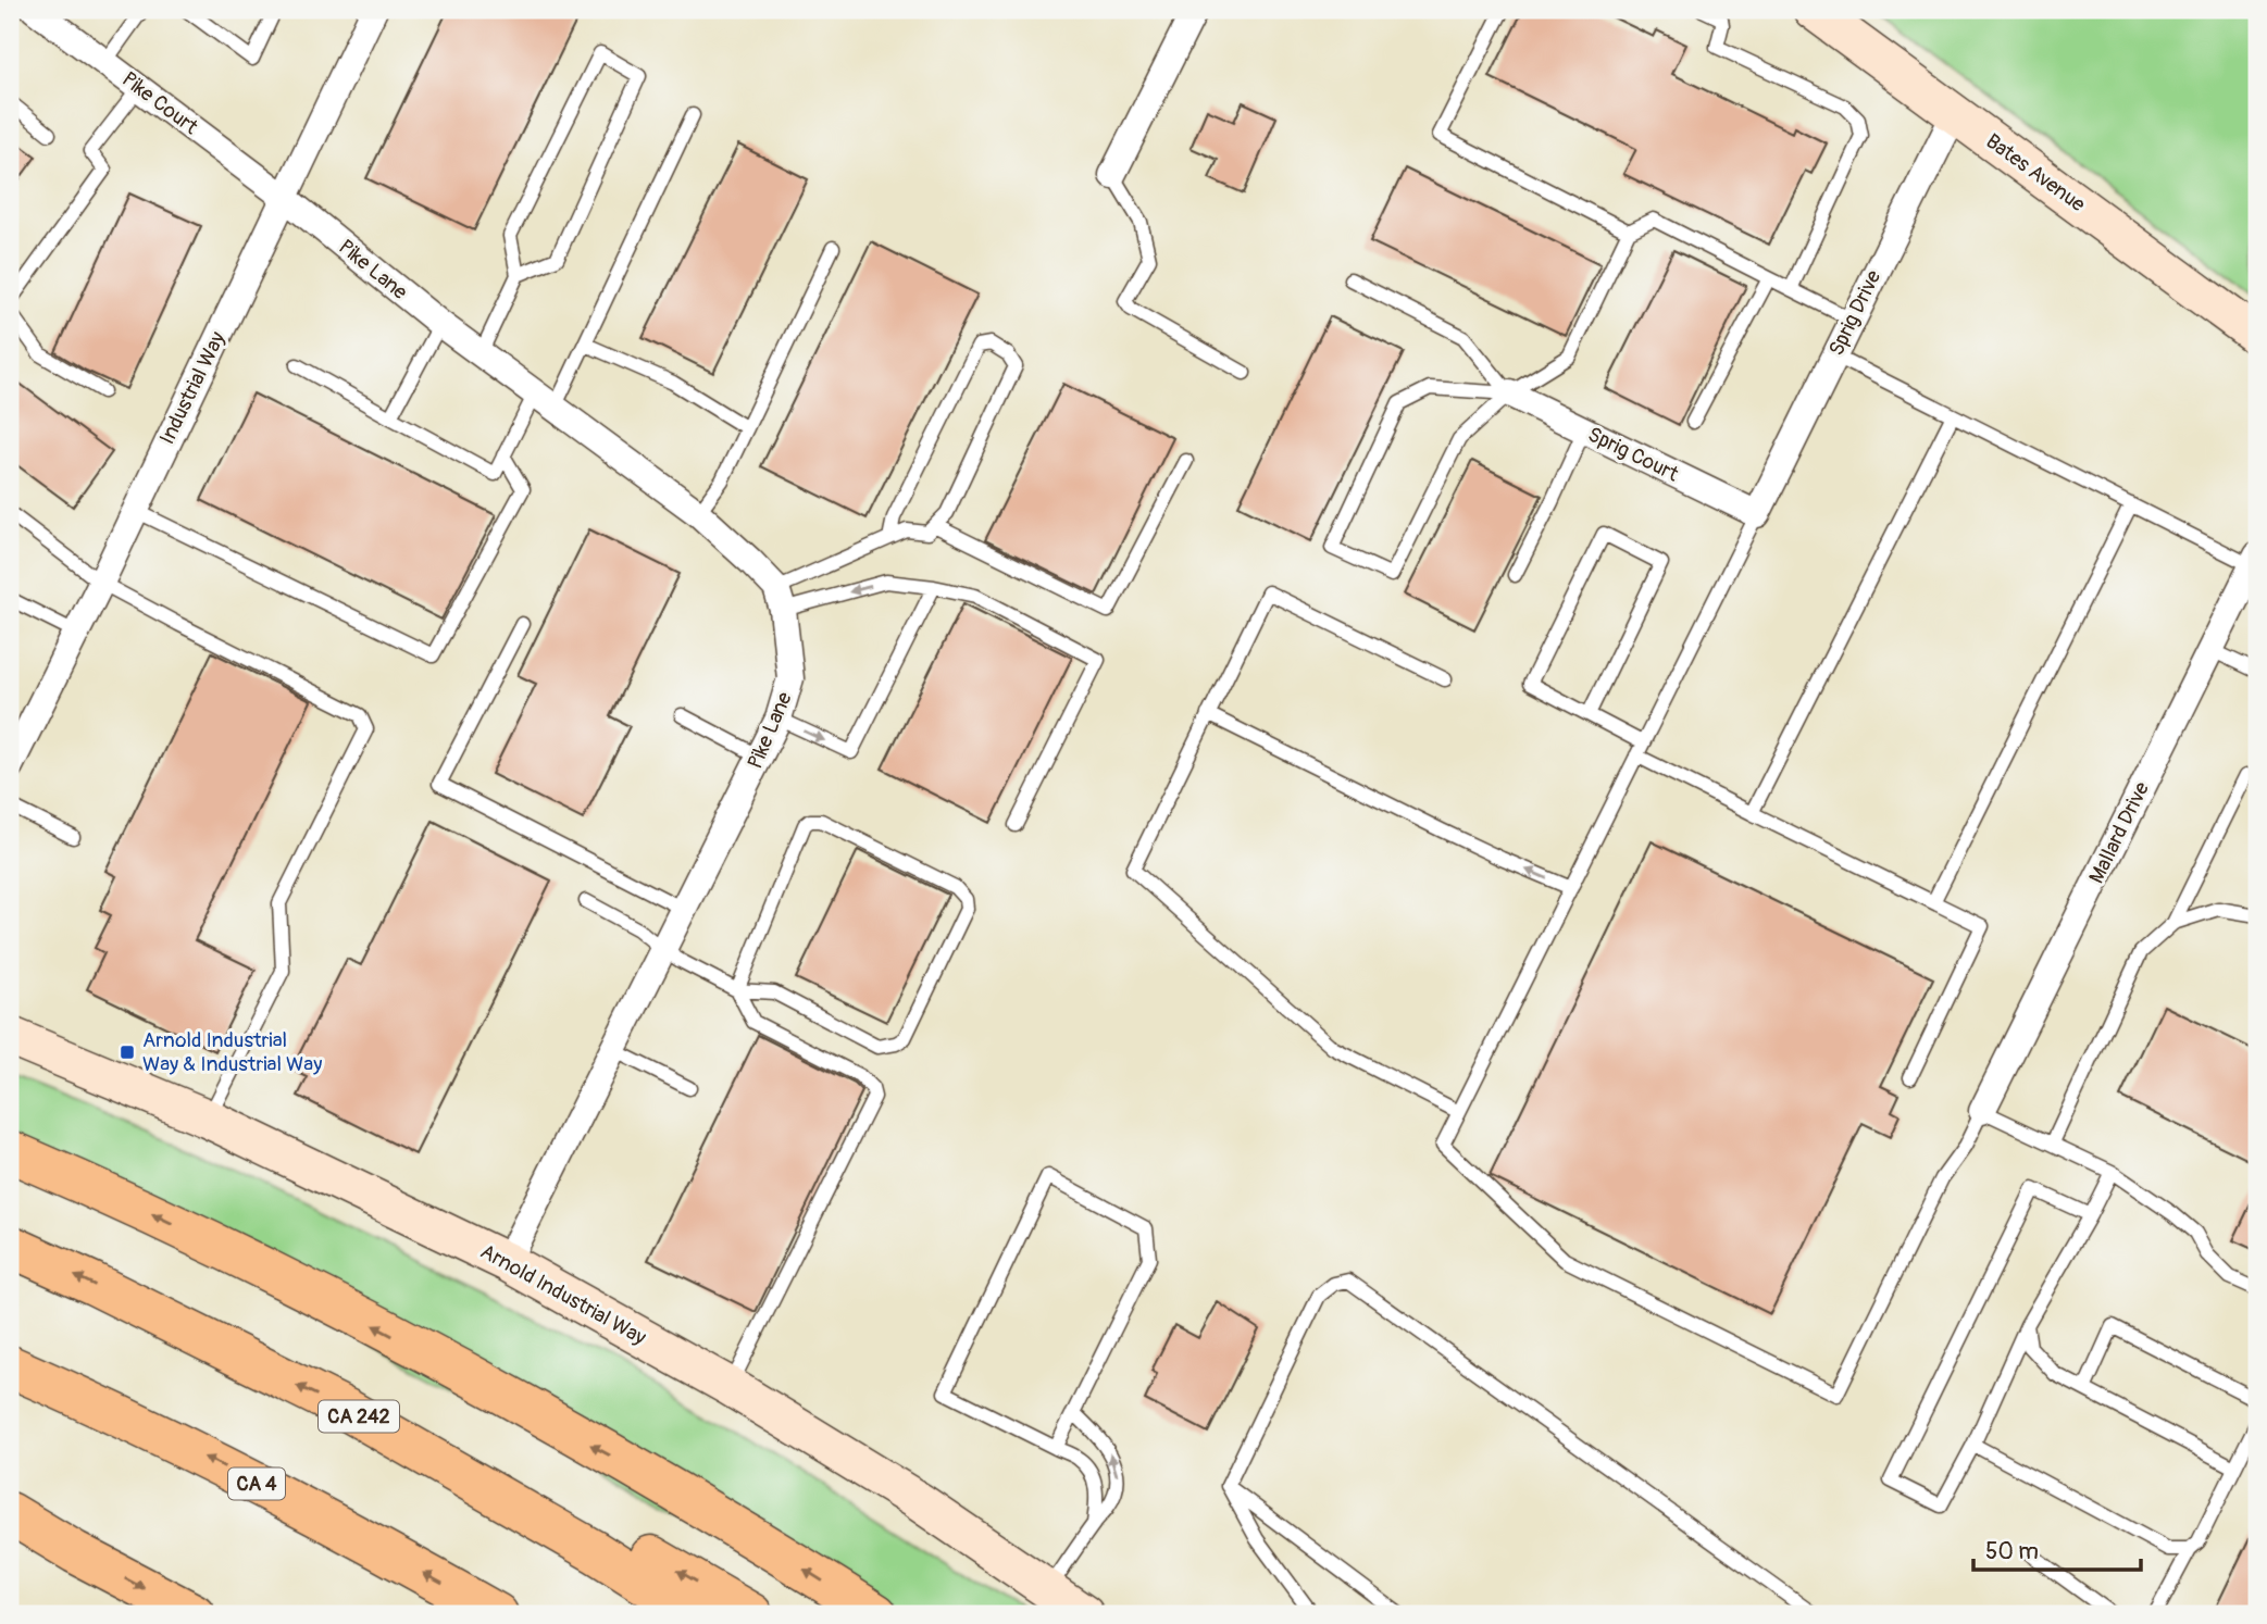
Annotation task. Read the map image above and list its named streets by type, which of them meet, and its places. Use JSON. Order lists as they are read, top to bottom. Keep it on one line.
{"streets":{"highway":["CA 242","CA 4"],"street":["Pike Court","Bates Avenue","Pike Lane","Sprig Drive","Industrial Way","Sprig Court","Mallard Drive","Arnold Industrial Way"]},"crossings":[["Pike Court","Pike Lane"],["Pike Court","Industrial Way"],["Bates Avenue","Sprig Drive"],["Pike Lane","Industrial Way"],["Pike Lane","Arnold Industrial Way"],["Sprig Drive","Sprig Court"]],"places":{"transit":["Arnold Industrial Way & Industrial Way"]},"scale_bar":"50 m"}
